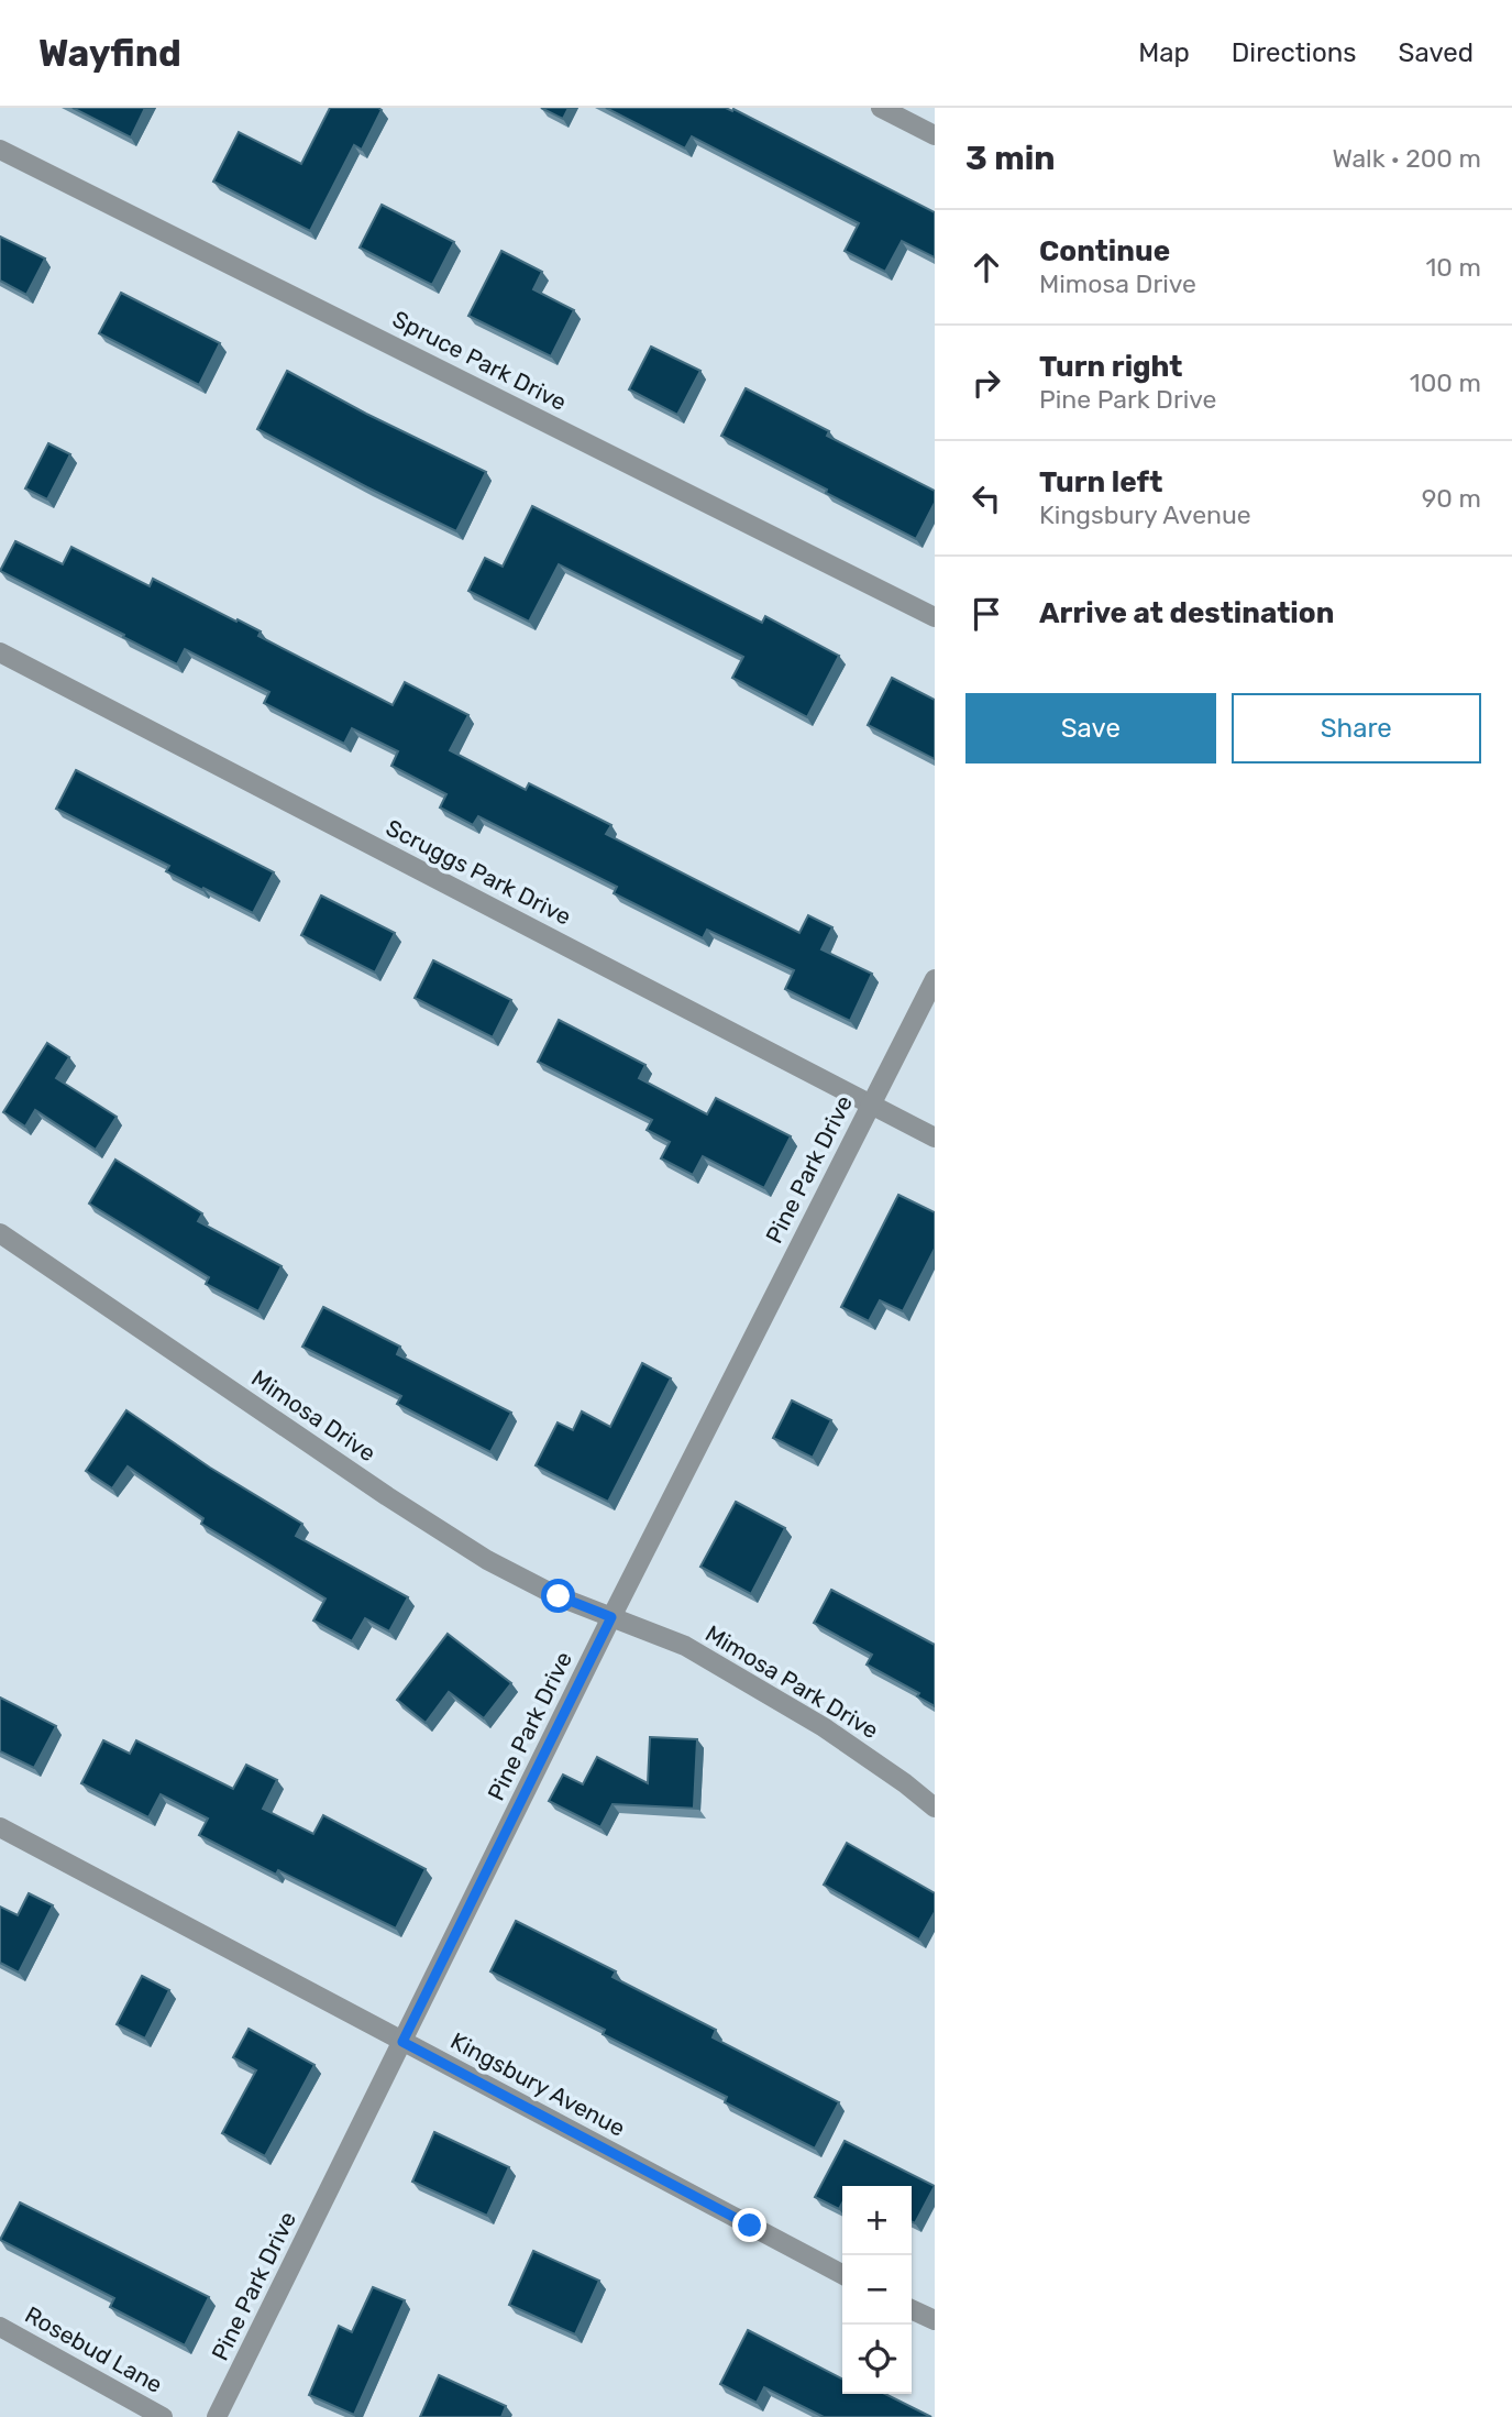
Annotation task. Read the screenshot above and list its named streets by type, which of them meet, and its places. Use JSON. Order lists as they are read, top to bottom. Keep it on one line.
{"streets":{"street":["Spruce Park Drive","Scruggs Park Drive","Pine Park Drive","Mimosa Drive","Mimosa Park Drive","Kingsbury Avenue","Rosebud Lane"]},"crossings":[["Scruggs Park Drive","Pine Park Drive"],["Pine Park Drive","Mimosa Drive"],["Pine Park Drive","Mimosa Park Drive"],["Pine Park Drive","Kingsbury Avenue"],["Mimosa Drive","Mimosa Park Drive"]],"page":{"header":"Wayfind","nav":["Map","Directions","Saved"],"heading":["3 min","Walk · 200 m"],"list":[["Continue","Mimosa Drive","10 m"],["Turn right","Pine Park Drive","100 m"],["Turn left","Kingsbury Avenue","90 m"],"Arrive at destination"],"buttons":["Save","Share"],"map_buttons":["+","−"]}}
